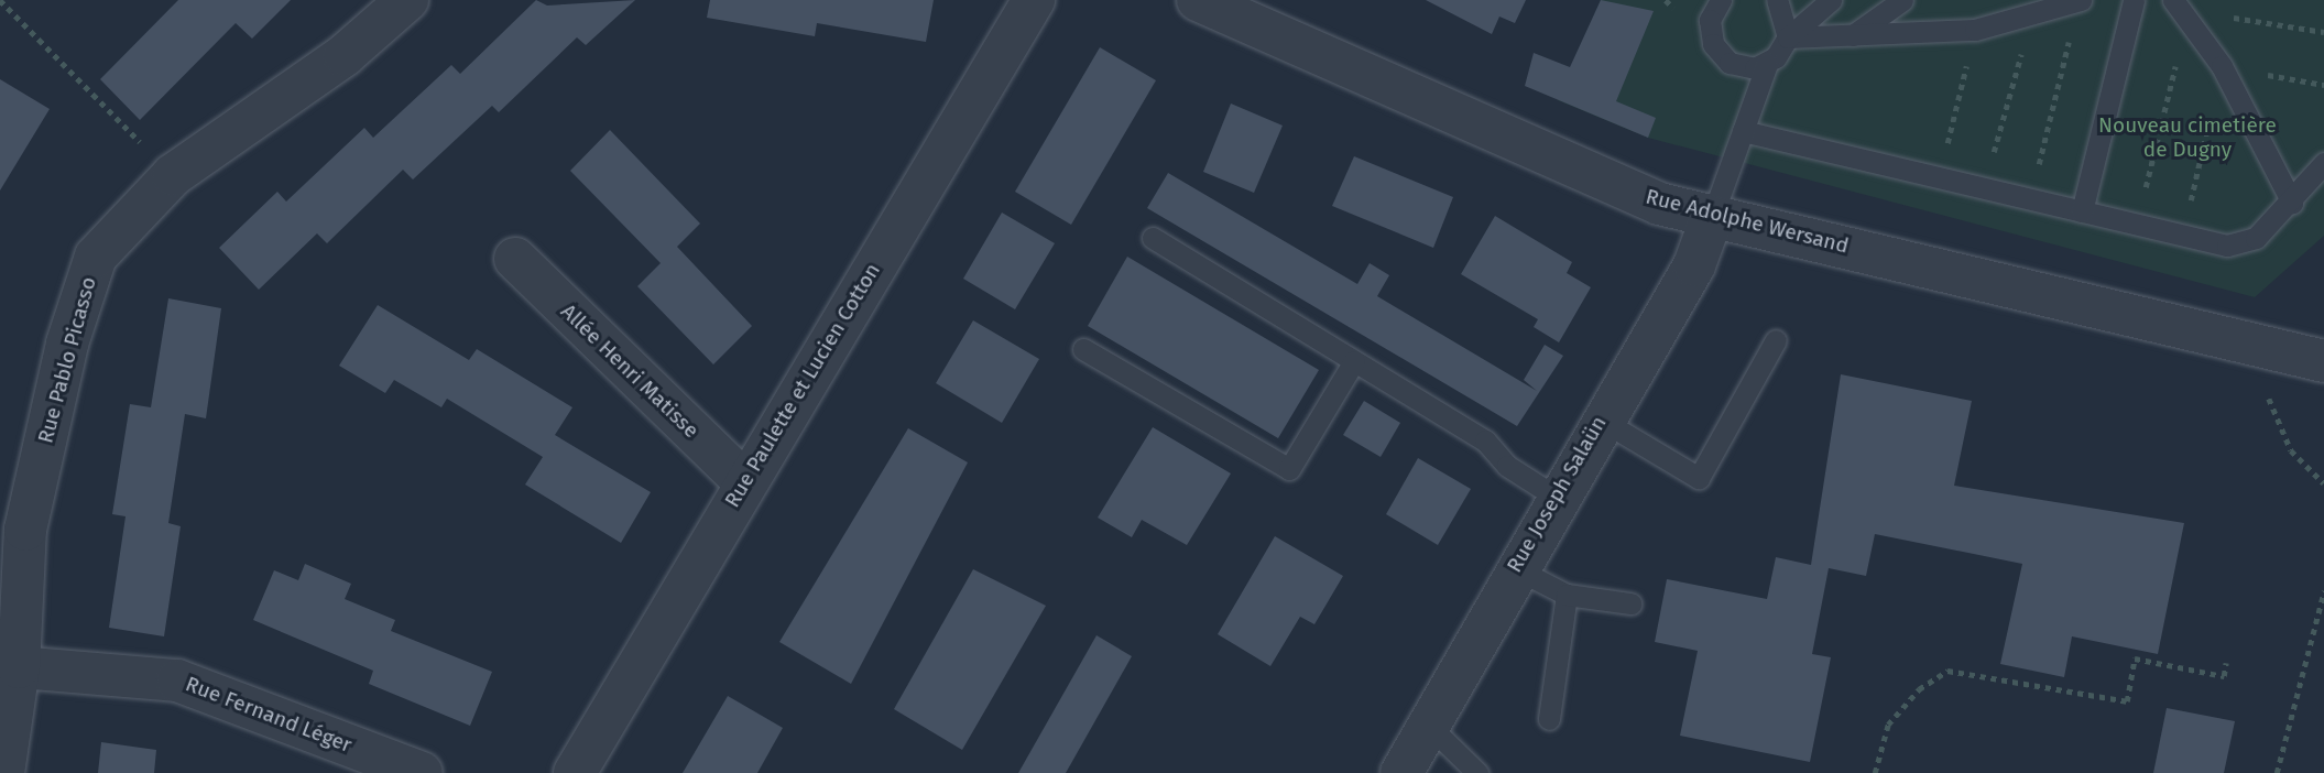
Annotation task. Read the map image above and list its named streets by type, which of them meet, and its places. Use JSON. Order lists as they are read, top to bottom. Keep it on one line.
{"streets":{"street":["Rue Adolphe Wersand","Rue Pablo Picasso","Allée Henri Matisse","Rue Paulette et Lucien Cotton","Rue Joseph Salaün","Rue Fernand Léger"]},"crossings":[["Rue Adolphe Wersand","Rue Joseph Salaün"],["Rue Pablo Picasso","Rue Fernand Léger"],["Allée Henri Matisse","Rue Paulette et Lucien Cotton"]],"parks":["Nouveau cimetière de Dugny"]}
